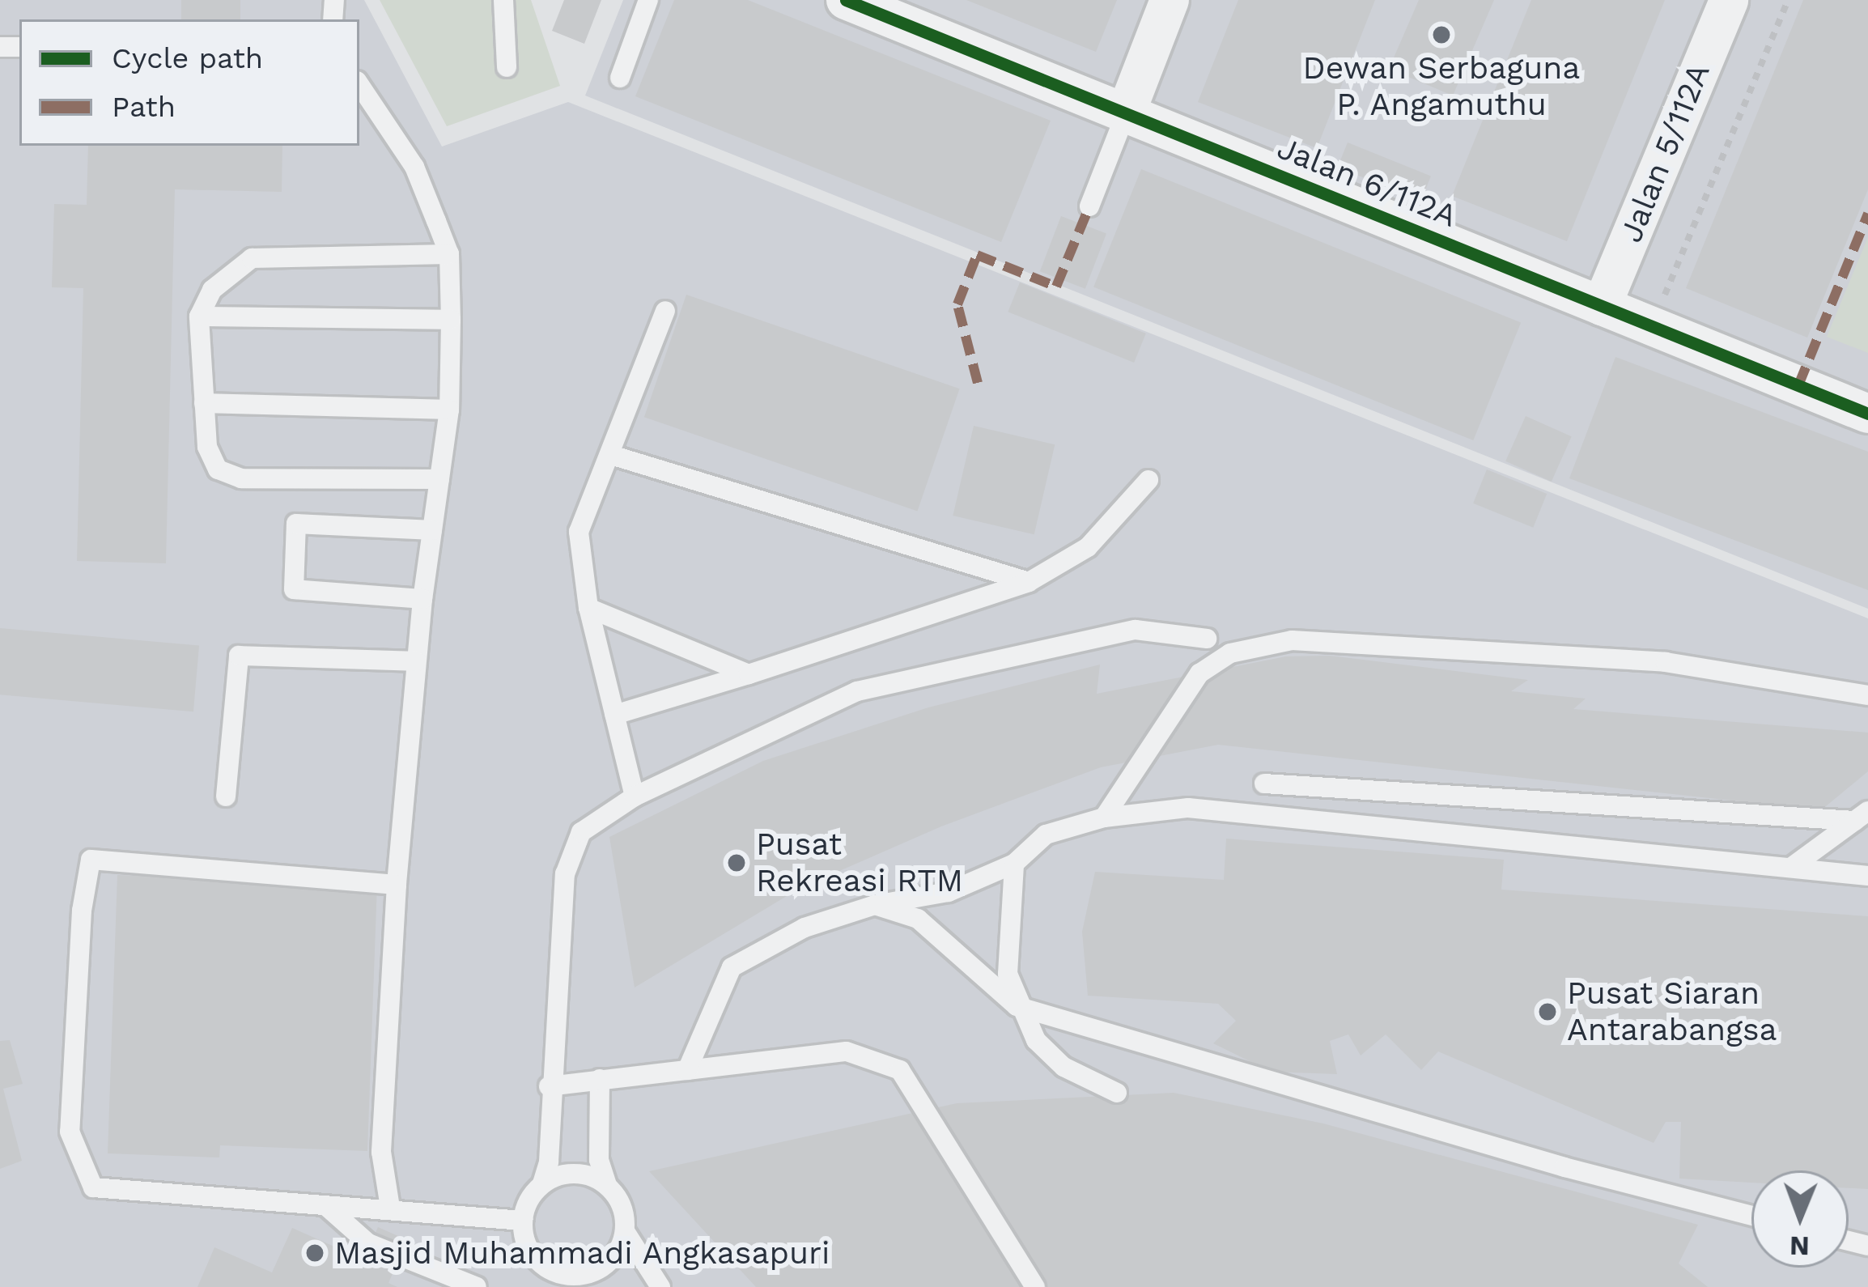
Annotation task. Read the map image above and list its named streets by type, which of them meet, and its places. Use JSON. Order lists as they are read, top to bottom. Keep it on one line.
{"streets":{"street":["Jalan 5/112A","Jalan 6/112A"]},"crossings":[["Jalan 5/112A","Jalan 6/112A"]],"places":["Dewan Serbaguna P. Angamuthu","Pusat Rekreasi RTM","Pusat Siaran Antarabangsa","Masjid Muhammadi Angkasapuri"],"legend":["Cycle path","Path"],"north":"bottom"}
